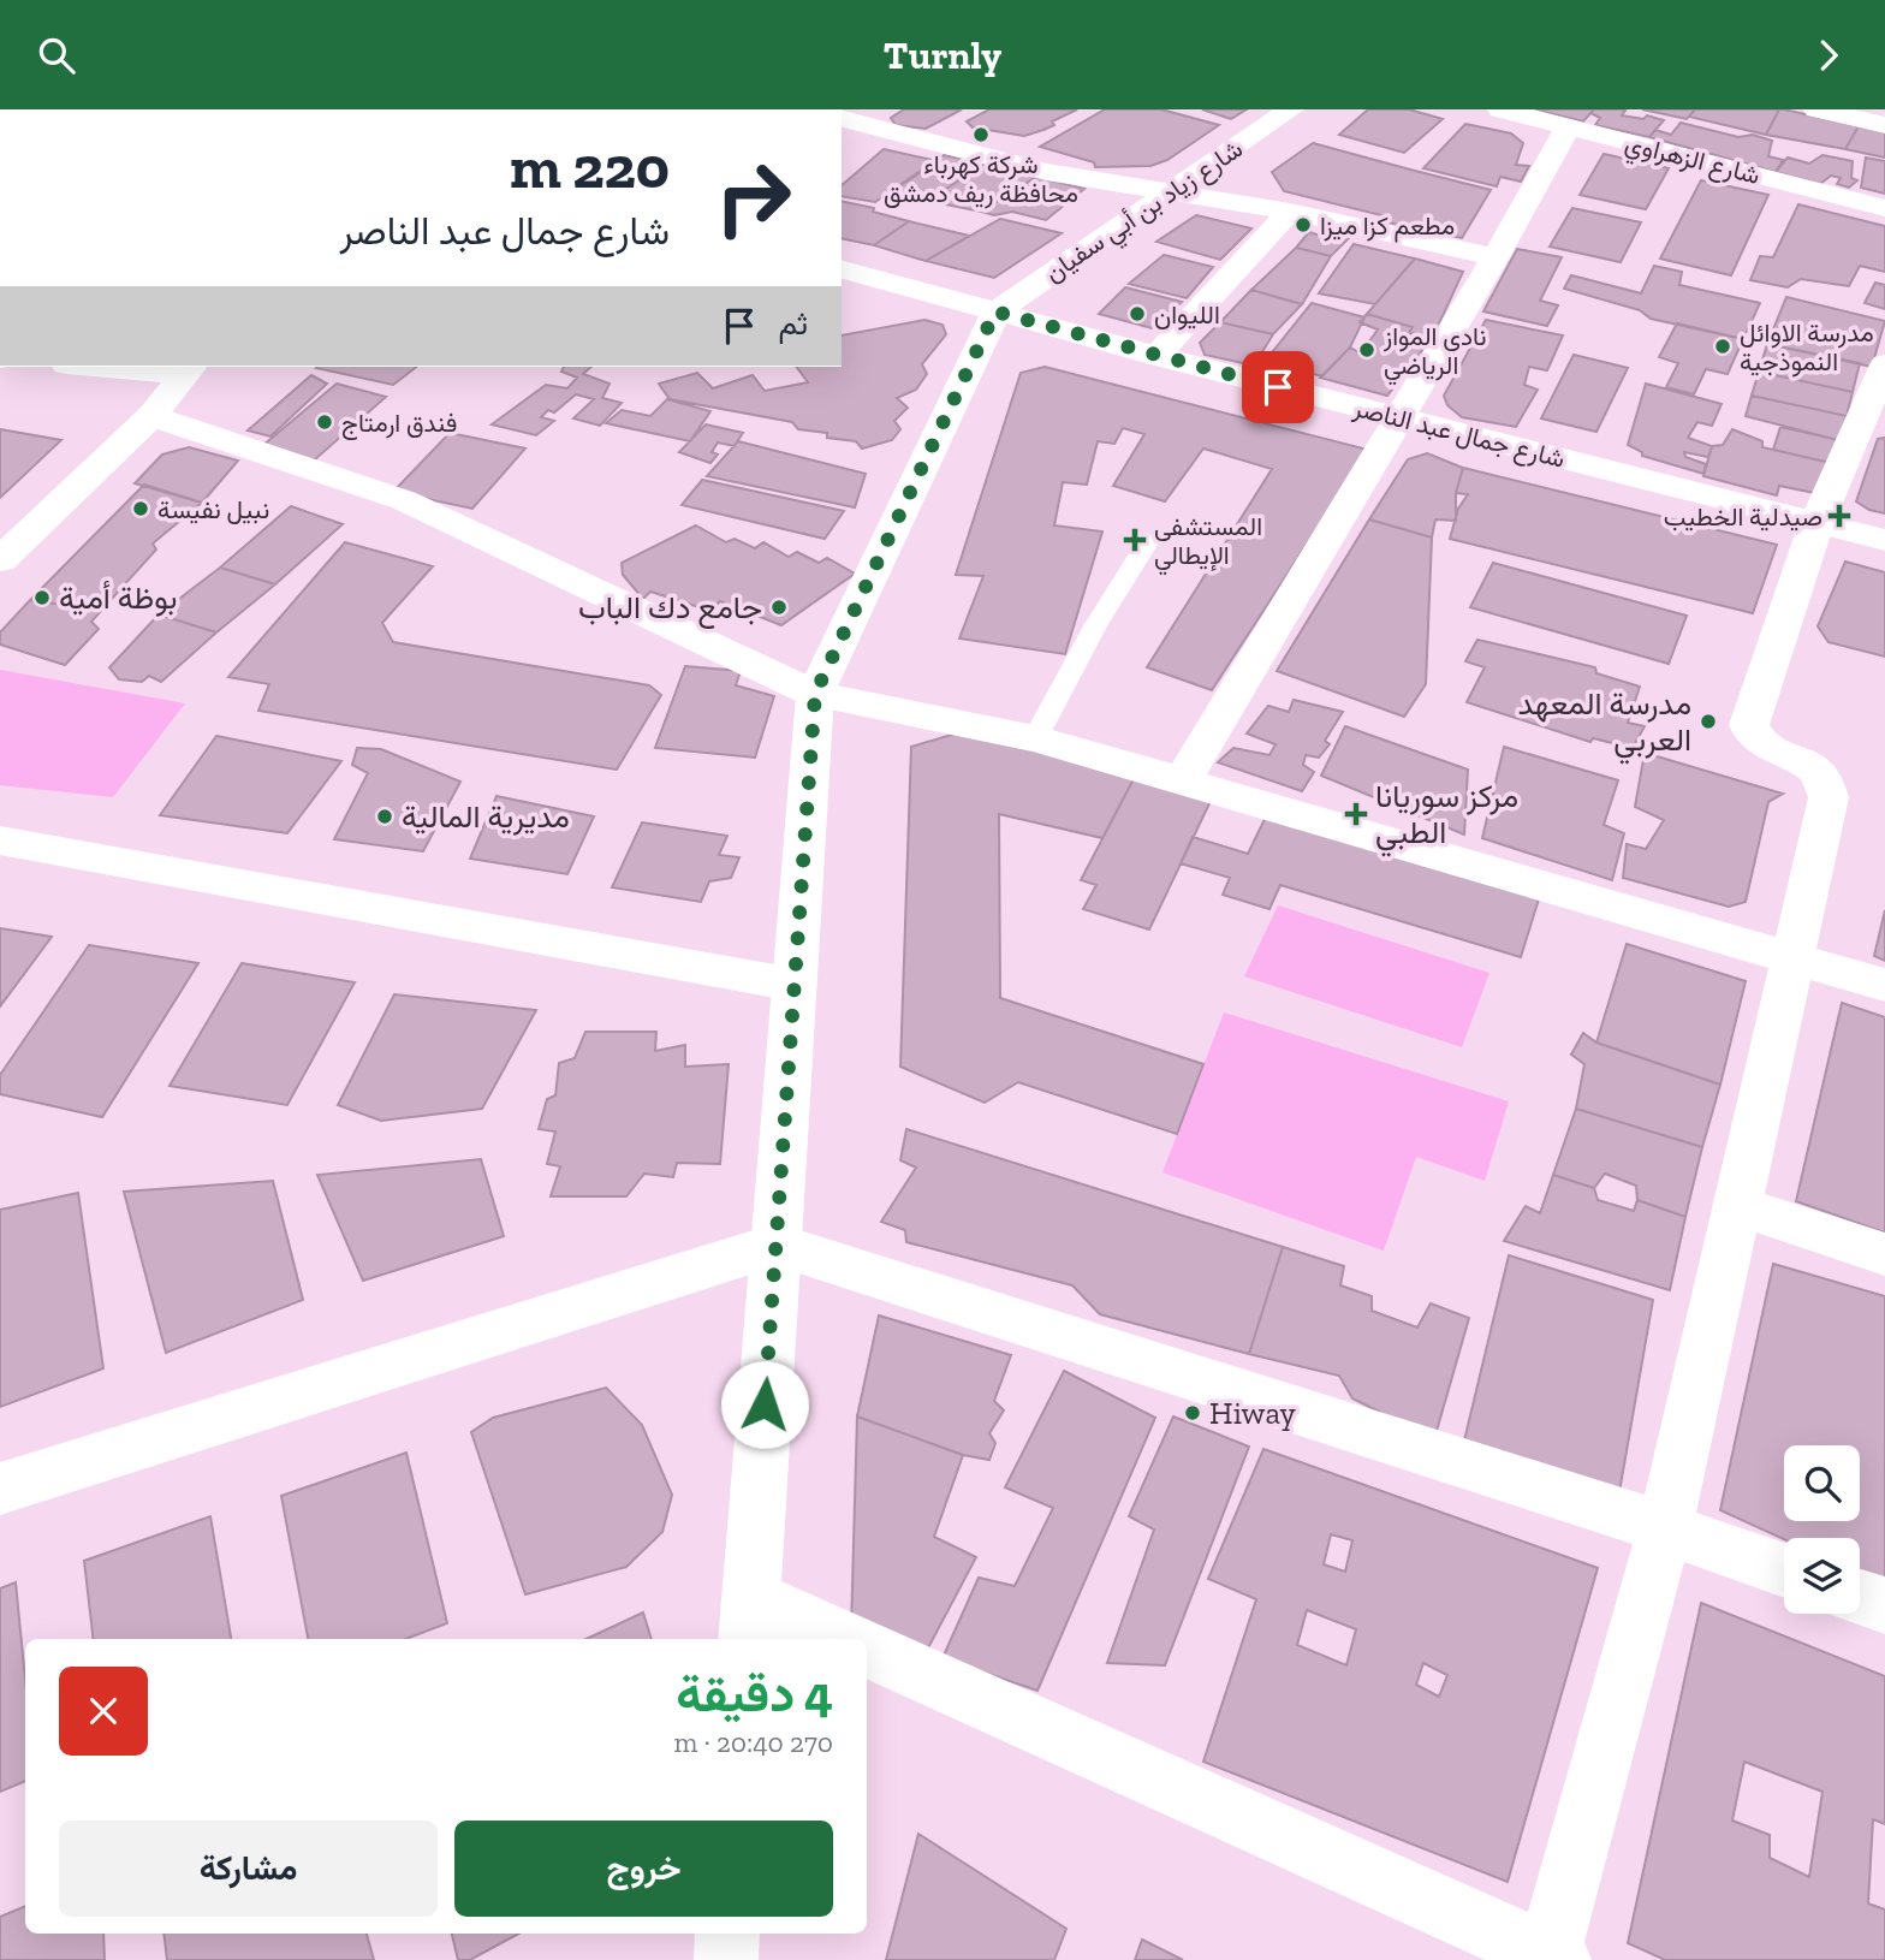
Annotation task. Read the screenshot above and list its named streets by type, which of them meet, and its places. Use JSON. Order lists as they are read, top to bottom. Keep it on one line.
{"streets":{"street":["شارع الزهراوي","شارع زياد بن أبي سفيان","شارع جمال عبد الناصر"]},"crossings":[["شارع زياد بن أبي سفيان","شارع جمال عبد الناصر"]],"places":{"other":["شركة كهرباء محافظة ريف دمشق","مطعم كزا ميزا","الليوان","مدرسة الاوائل النموذجية","نادي المواز الرياضي","فندق ارمتاج","نبيل نفيسة","بوظة أمية","جامع دك الباب","مدرسة المعهد العربي","مديرية المالية","Hiway"],"health":["صيدلية الخطيب","المستشفى الإيطالي","مركز سوريانا الطبي"]},"page":{"header":"Turnly","turn":["220 m","شارع جمال عبد الناصر"],"then":"ثم","heading":["4 دقيقة","270 m · 20:40"],"buttons":["خروج","مشاركة"]}}
